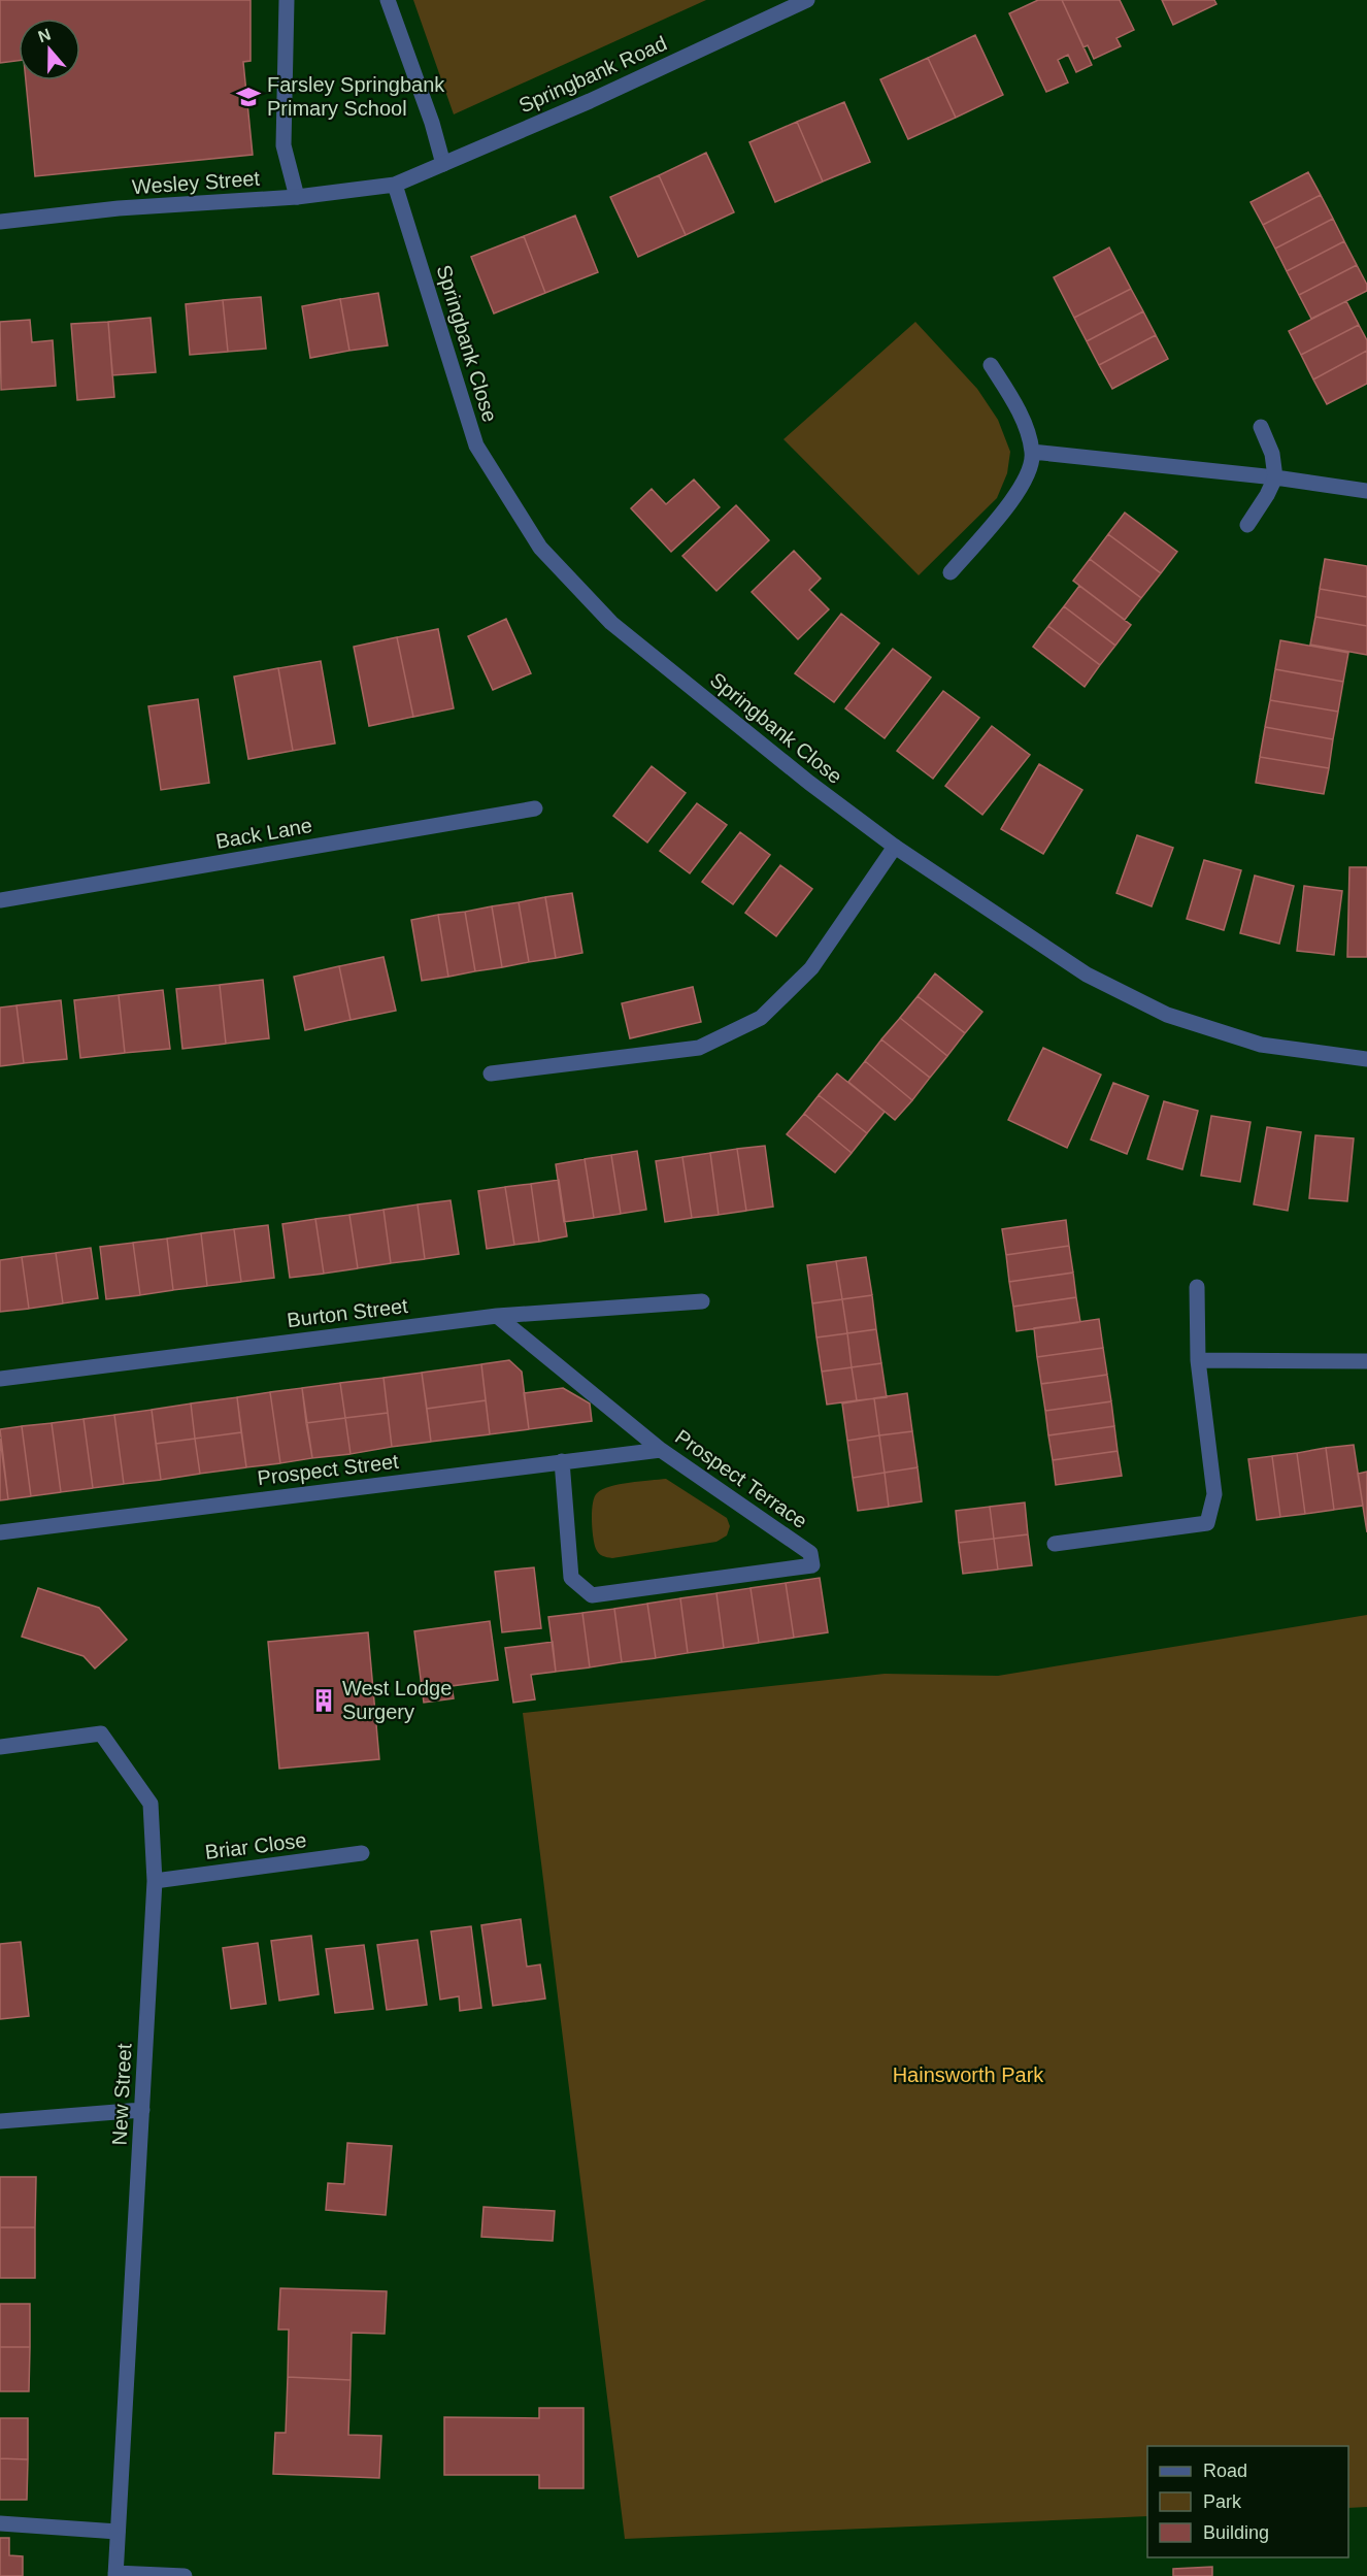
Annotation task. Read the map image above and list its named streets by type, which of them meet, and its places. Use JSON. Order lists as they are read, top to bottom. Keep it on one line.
{"streets":{"street":["Springbank Road","Wesley Street","Springbank Close","Back Lane","Burton Street","Prospect Street","Prospect Terrace","Briar Close","New Street"]},"crossings":[["Springbank Road","Wesley Street"],["Springbank Road","Springbank Close"],["Wesley Street","Springbank Close"],["Burton Street","Prospect Terrace"],["Prospect Street","Prospect Terrace"],["Briar Close","New Street"]],"parks":["Hainsworth Park"],"places":{"school or university":["Farsley Springbank Primary School"],"building":["West Lodge Surgery"]},"legend":["Road","Park","Building"],"north":"top"}
